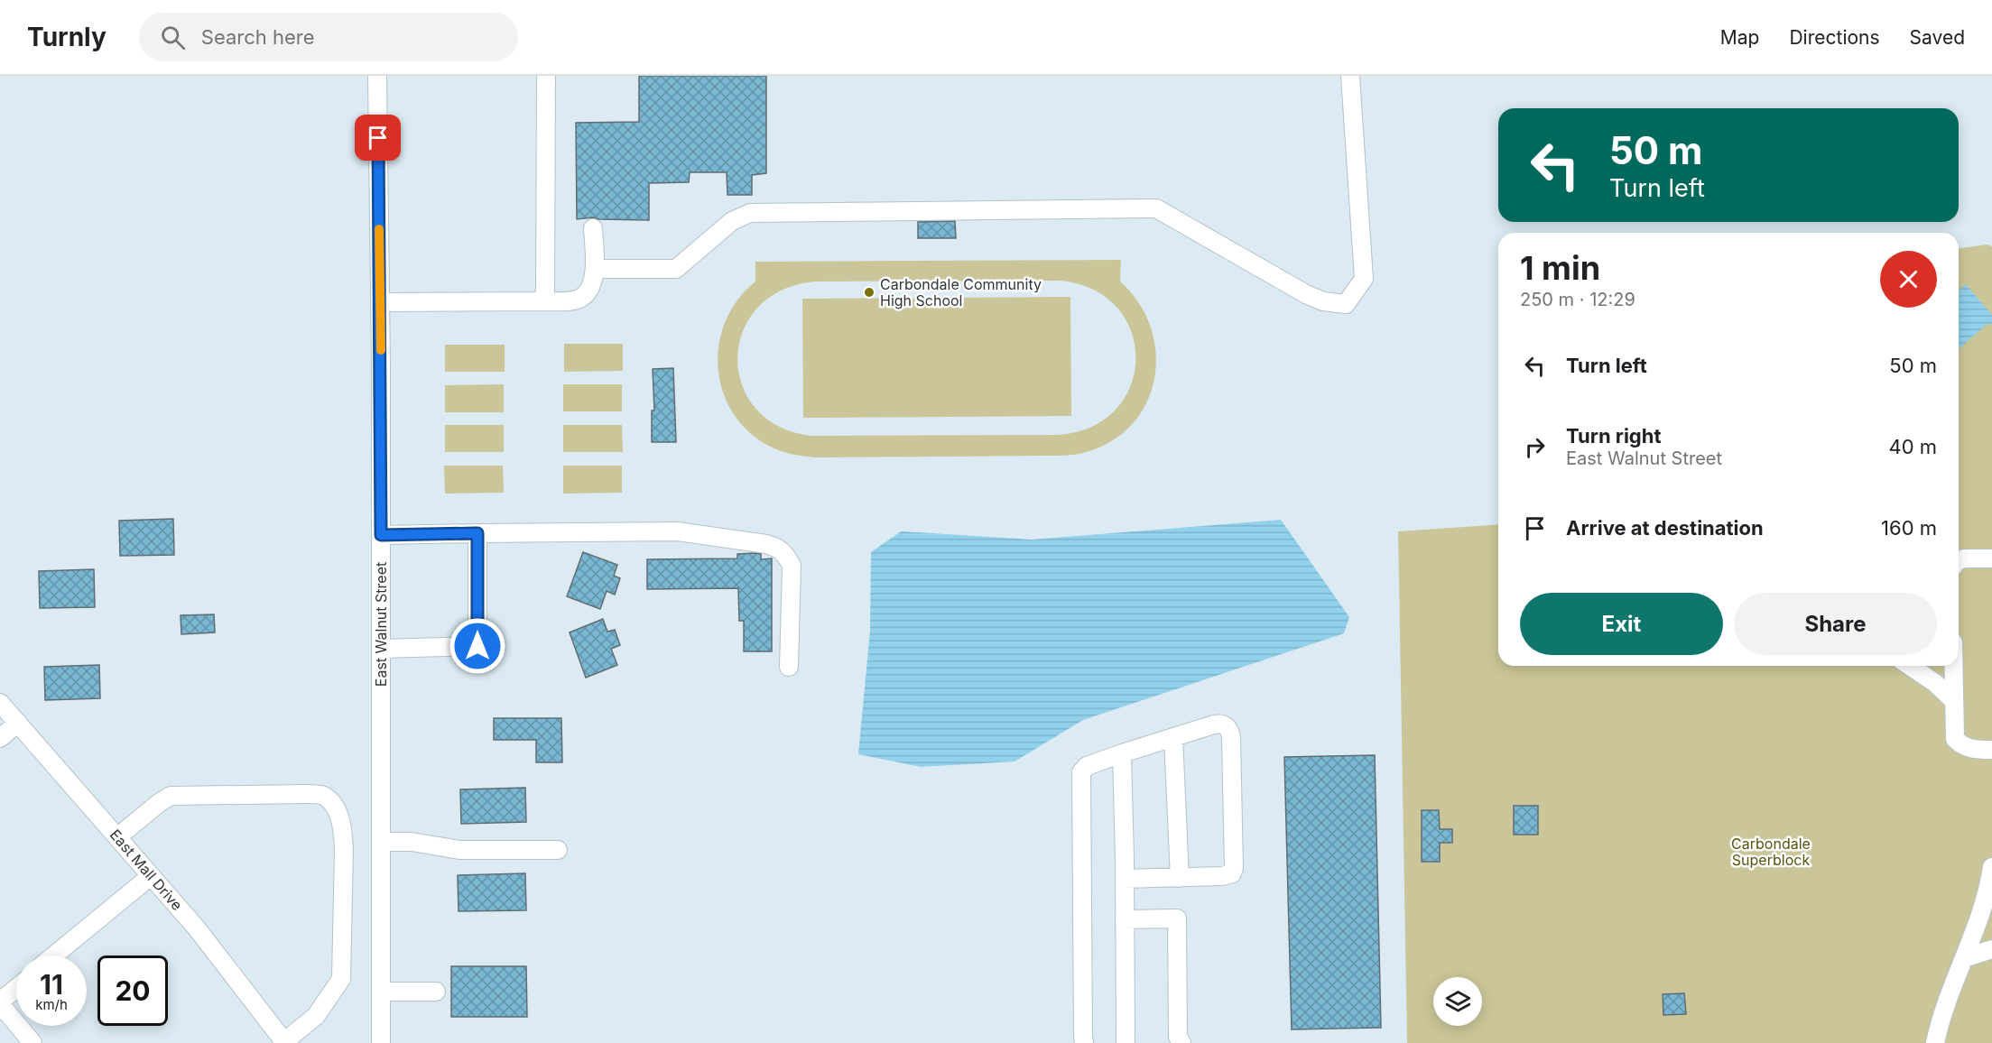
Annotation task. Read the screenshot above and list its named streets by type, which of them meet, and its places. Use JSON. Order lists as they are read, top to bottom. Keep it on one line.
{"streets":{"street":["East Walnut Street","East Mall Drive"]},"parks":["Carbondale Superblock"],"places":["Carbondale Community High School"],"page":{"header":"Turnly","search":"Search here","nav":["Map","Directions","Saved"],"turn":["50 m","Turn left"],"heading":["1 min","250 m · 12:29"],"list":[{"name":"Turn left","value":"50 m"},{"name":"Turn right","note":"East Walnut Street","value":"40 m"},{"name":"Arrive at destination","value":"160 m"}],"buttons":["Exit","Share"],"speed":"11 km/h","limit":"20"}}
